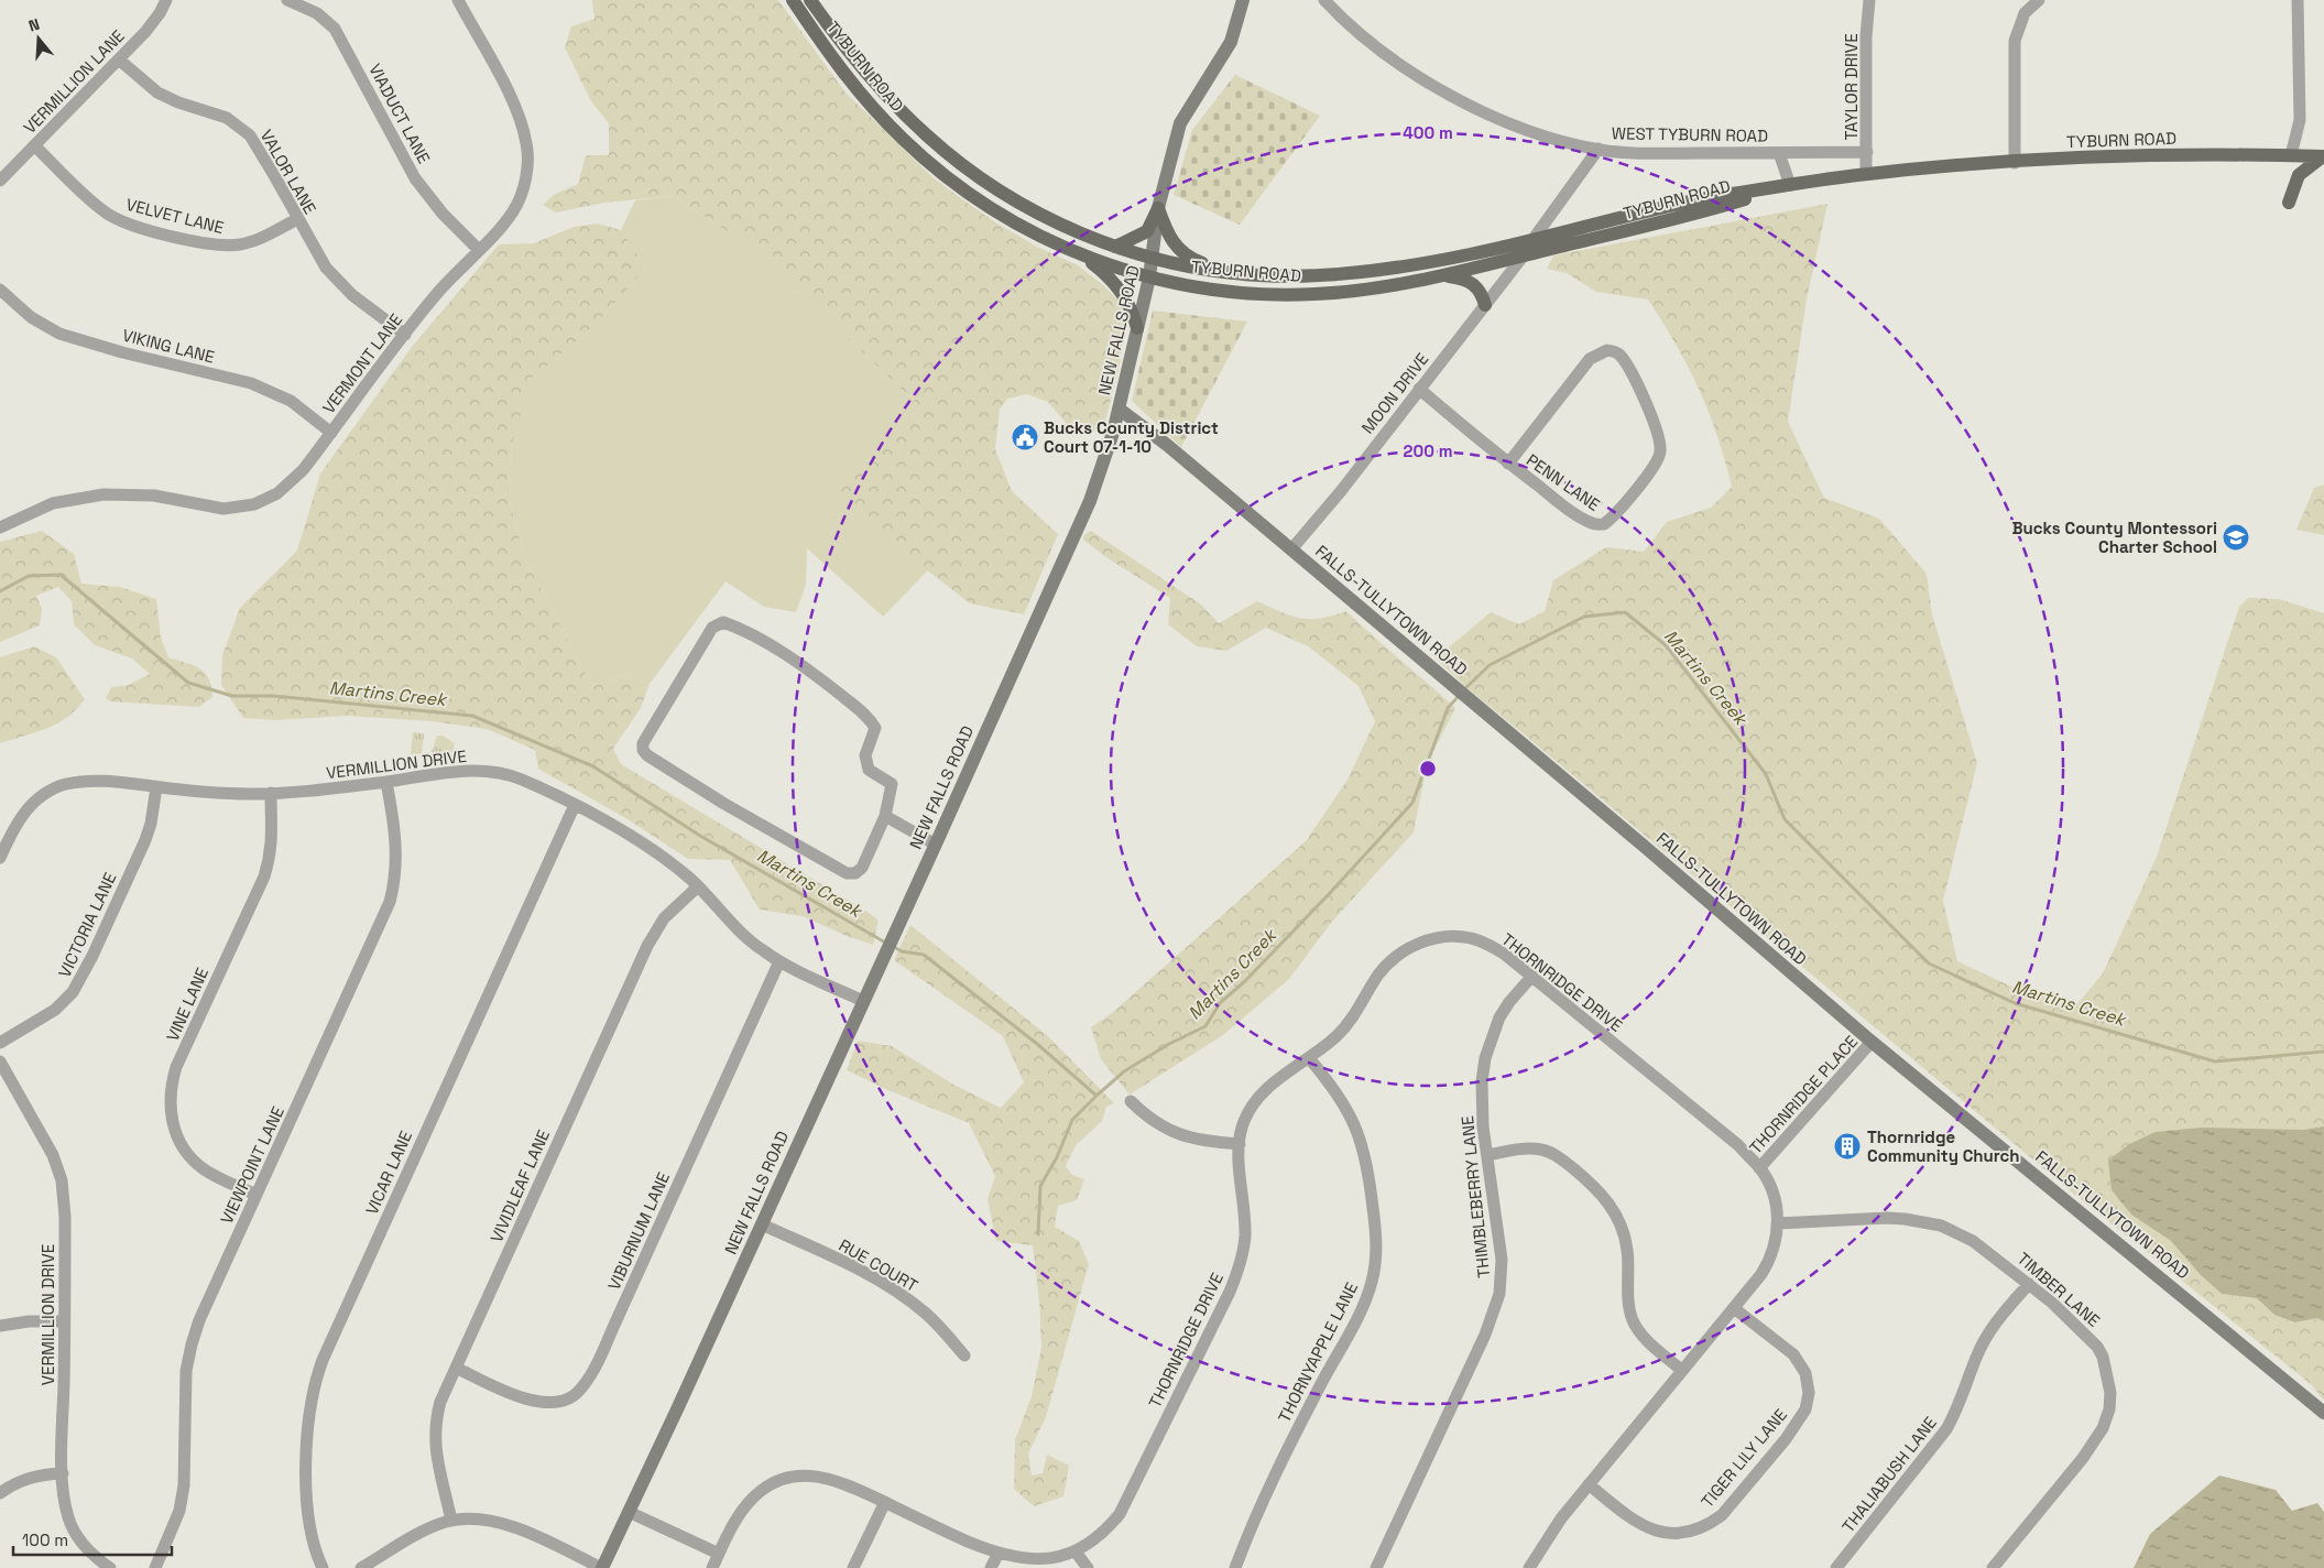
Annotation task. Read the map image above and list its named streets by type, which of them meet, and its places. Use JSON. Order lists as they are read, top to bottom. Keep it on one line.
{"streets":{"main road":["TYBURN ROAD"],"street":["VERMILLION LANE","TAYLOR DRIVE","VIADUCT LANE","WEST TYBURN ROAD","VALOR LANE","VELVET LANE","NEW FALLS ROAD","VIKING LANE","VERMONT LANE","MOON DRIVE","PENN LANE","FALLS-TULLYTOWN ROAD","VERMILLION DRIVE","VICTORIA LANE","THORNRIDGE DRIVE","VINE LANE","THORNRIDGE PLACE","VIEWPOINT LANE","VICAR LANE","VIVIDLEAF LANE","THIMBLEBERRY LANE","VIBURNUM LANE","RUE COURT","TIMBER LANE","THORNYAPPLE LANE","TIGER LILY LANE","THALIABUSH LANE"]},"crossings":[["TYBURN ROAD","TAYLOR DRIVE"],["TYBURN ROAD","NEW FALLS ROAD"],["TYBURN ROAD","MOON DRIVE"],["VERMILLION LANE","VALOR LANE"],["VERMILLION LANE","VELVET LANE"],["TAYLOR DRIVE","WEST TYBURN ROAD"],["VIADUCT LANE","VERMONT LANE"],["VALOR LANE","VELVET LANE"],["VALOR LANE","VERMONT LANE"],["NEW FALLS ROAD","FALLS-TULLYTOWN ROAD"],["NEW FALLS ROAD","VERMILLION DRIVE"],["NEW FALLS ROAD","RUE COURT"],["VIKING LANE","VERMONT LANE"],["MOON DRIVE","PENN LANE"],["MOON DRIVE","FALLS-TULLYTOWN ROAD"],["FALLS-TULLYTOWN ROAD","THORNRIDGE PLACE"],["VERMILLION DRIVE","VICTORIA LANE"],["VERMILLION DRIVE","VINE LANE"],["VERMILLION DRIVE","VIEWPOINT LANE"],["VERMILLION DRIVE","VICAR LANE"],["VERMILLION DRIVE","VIVIDLEAF LANE"],["VERMILLION DRIVE","VIBURNUM LANE"],["THORNRIDGE DRIVE","THORNRIDGE PLACE"],["THORNRIDGE DRIVE","THIMBLEBERRY LANE"],["THORNRIDGE DRIVE","TIMBER LANE"],["THORNRIDGE DRIVE","THORNYAPPLE LANE"],["THORNRIDGE DRIVE","TIGER LILY LANE"],["VINE LANE","VIEWPOINT LANE"],["VIVIDLEAF LANE","VIBURNUM LANE"],["TIMBER LANE","THALIABUSH LANE"]],"water":["Martins Creek"],"places":{"public building":["Bucks County District Court 07-1-10"],"school or university":["Bucks County Montessori Charter School"],"building":["Thornridge Community Church"]},"scale_bar":"100 m","north":"top","rings":["400 m","200 m"]}
